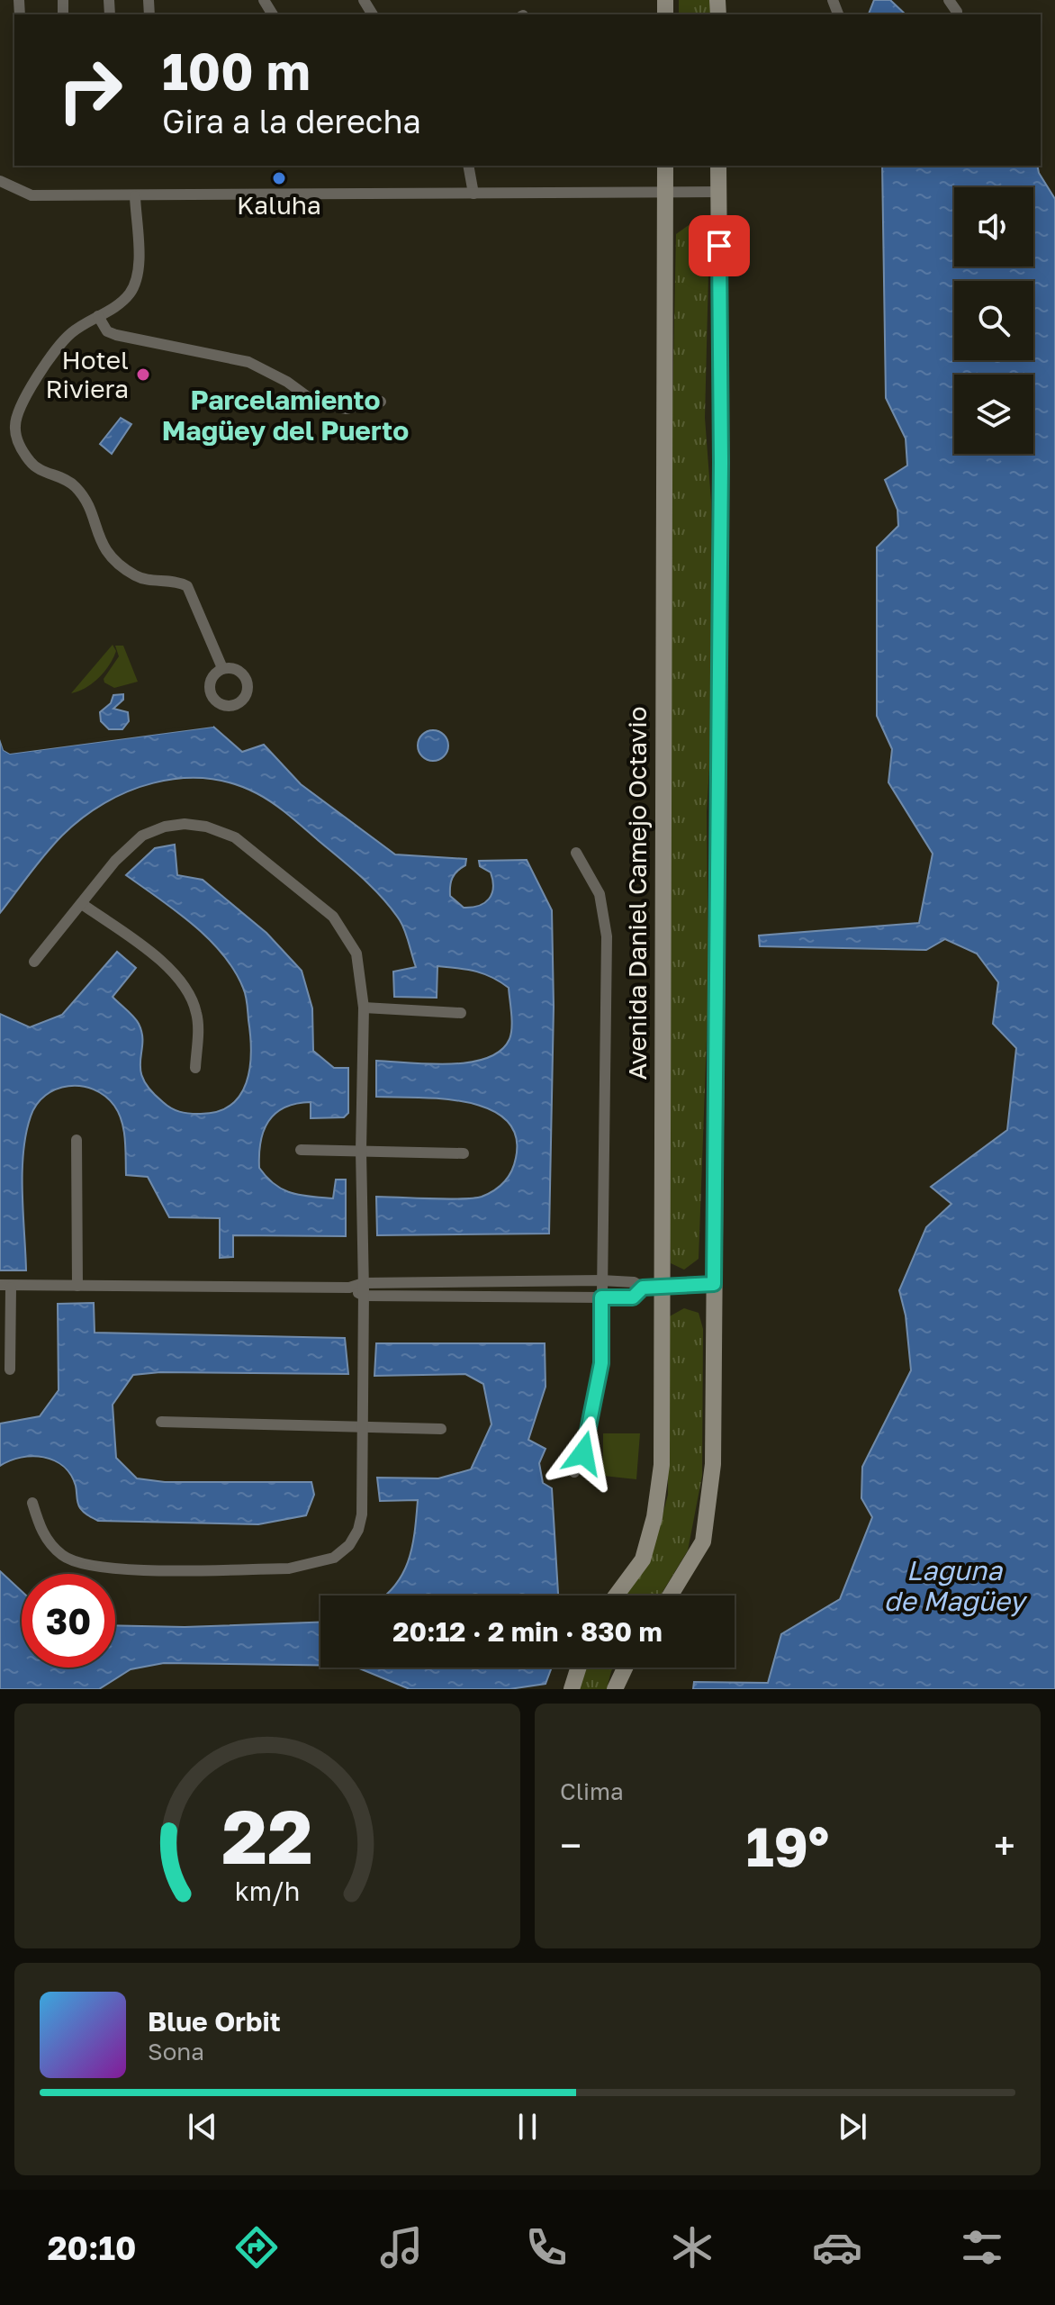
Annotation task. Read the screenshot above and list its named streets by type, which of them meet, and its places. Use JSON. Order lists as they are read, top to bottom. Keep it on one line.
{"streets":{"main road":["Avenida Daniel Camejo Octavio"]},"districts":["Parcelamiento Magüey del Puerto"],"water":["Laguna de Magüey"],"places":["Kaluha","Hotel Riviera"],"page":{"turn":["100 m","Gira a la derecha"],"limit":"30","trip":"20:12 · 2 min · 830 m","tile":"Clima","heat":["−","19°","+"],"song":["Blue Orbit","Sona"],"tabs":"20:10","gauge":["22","km/h"]}}
